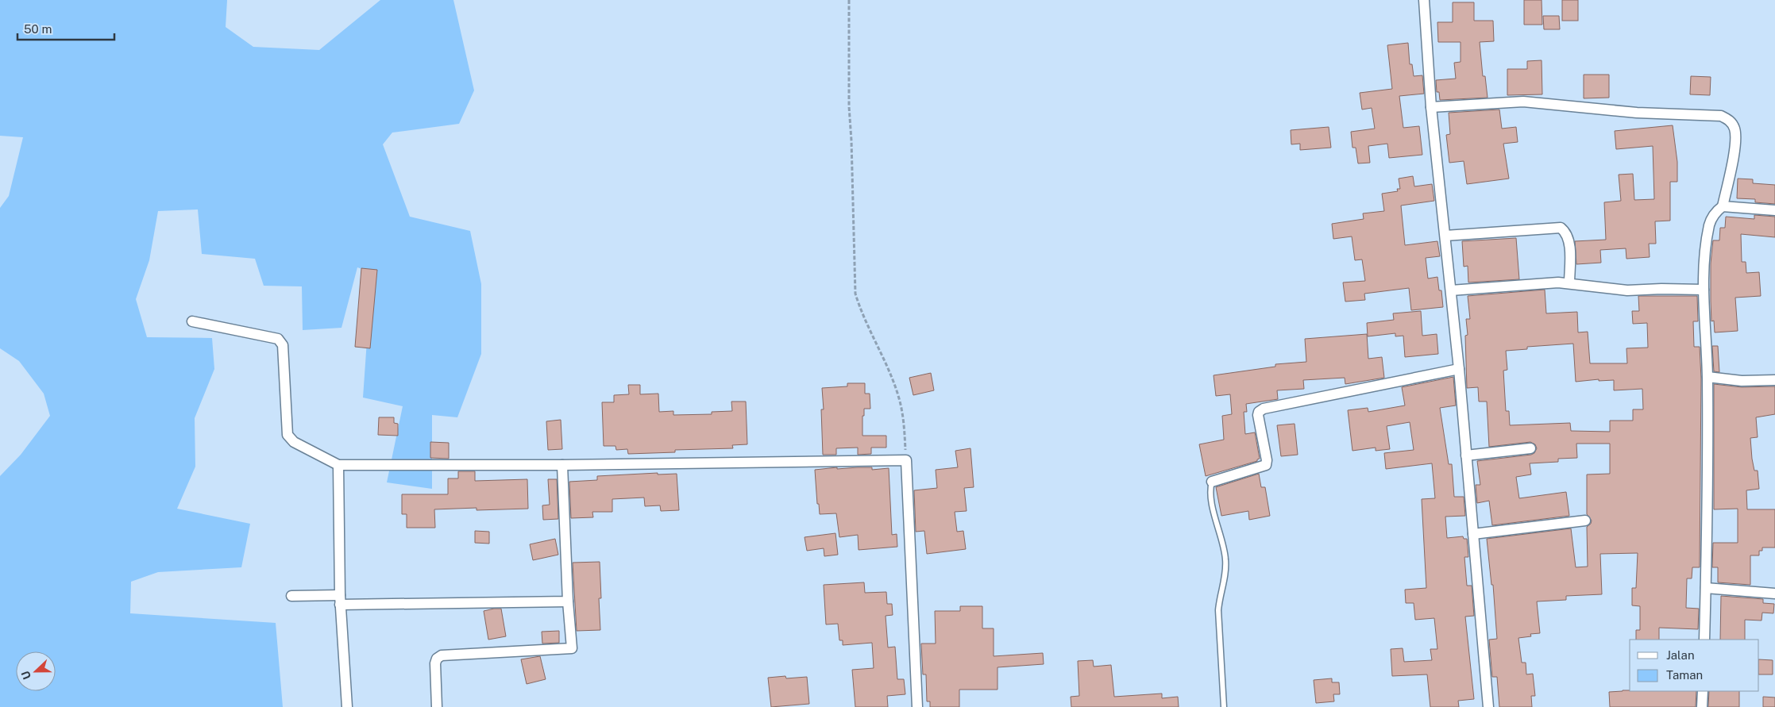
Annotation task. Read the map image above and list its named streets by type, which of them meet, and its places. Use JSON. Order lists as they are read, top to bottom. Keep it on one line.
{"legend":["Jalan","Taman"],"scale_bar":"50 m","north":"left"}
